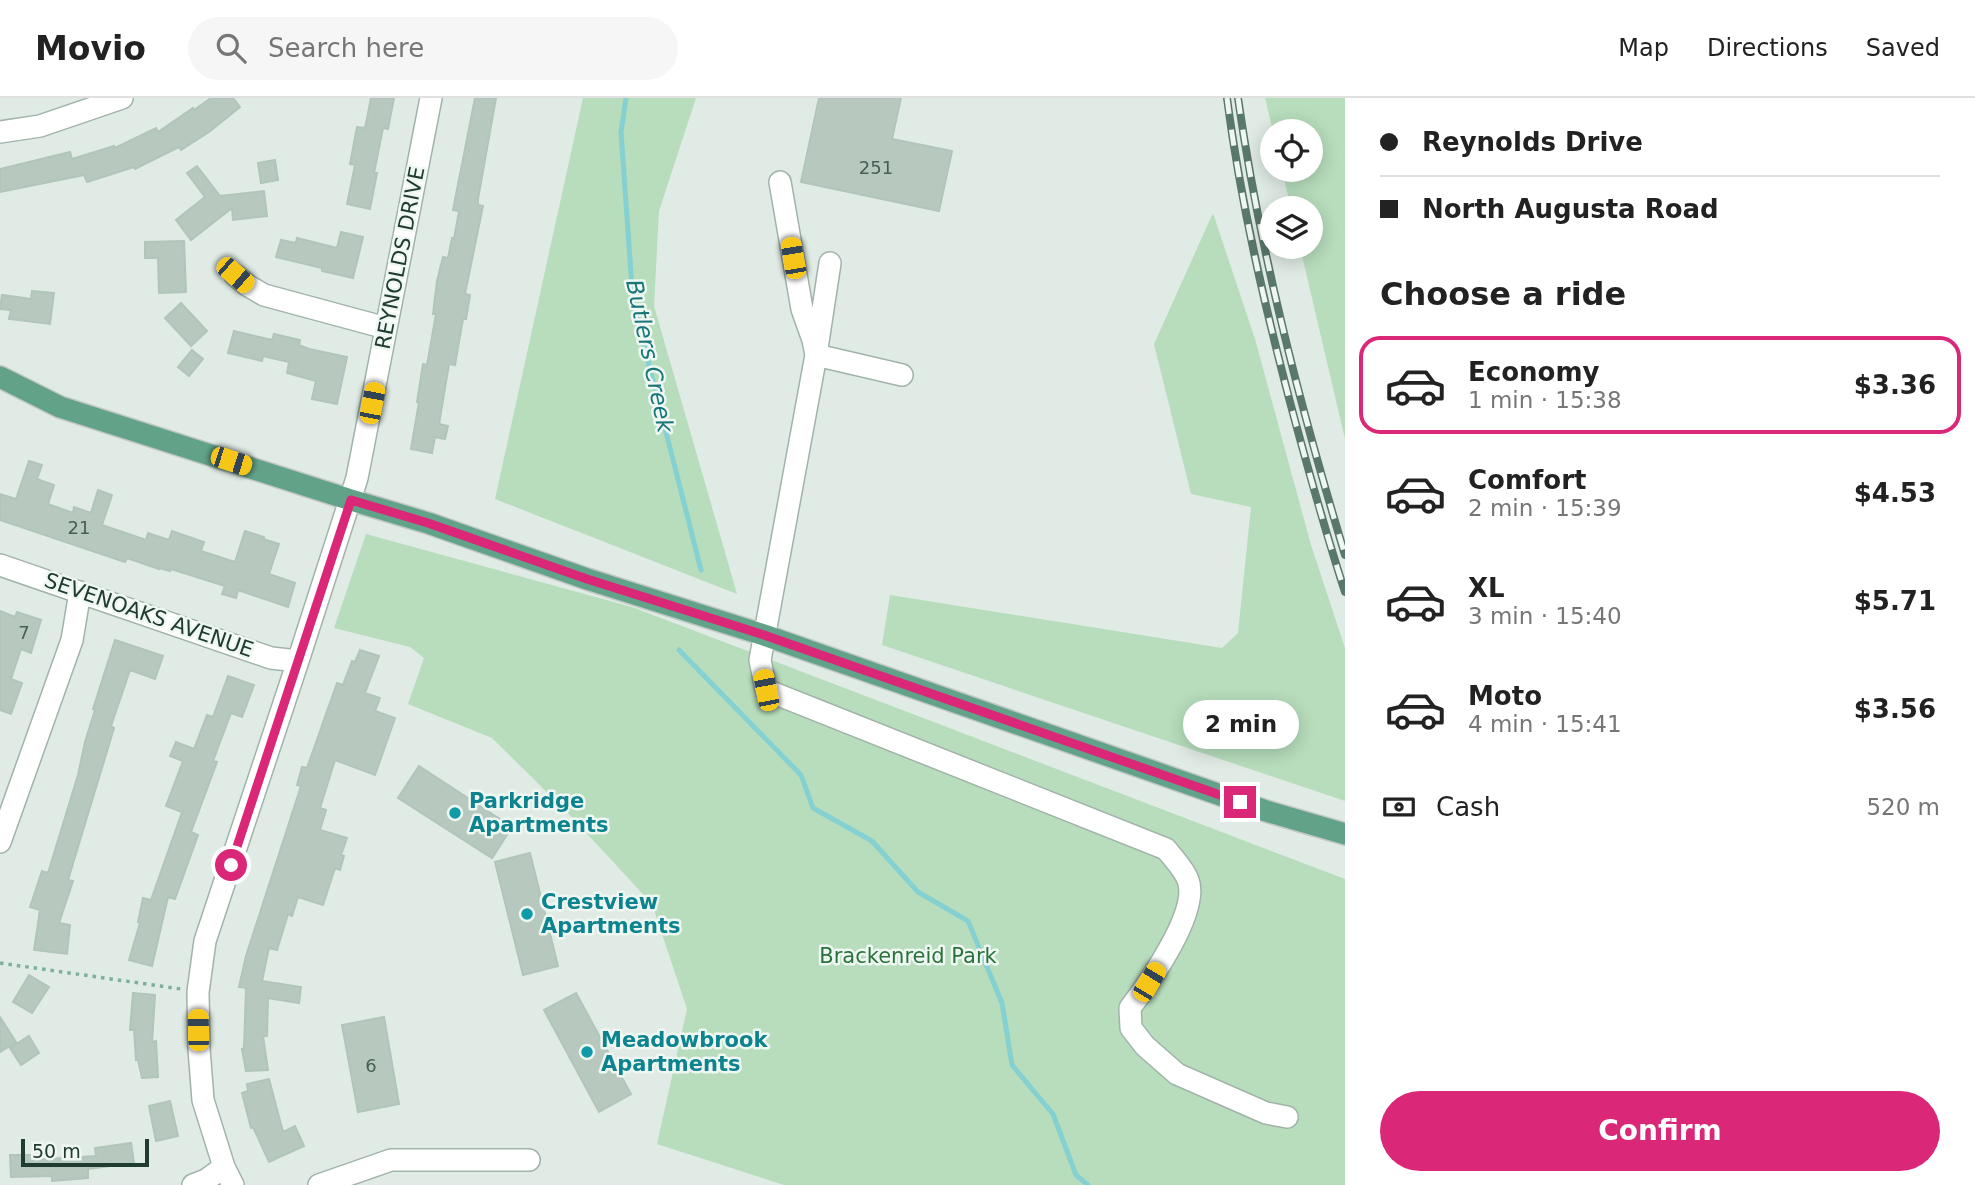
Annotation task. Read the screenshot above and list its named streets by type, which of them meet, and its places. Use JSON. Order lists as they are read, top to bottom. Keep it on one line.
{"streets":{"street":["REYNOLDS DRIVE","SEVENOAKS AVENUE"]},"crossings":[["REYNOLDS DRIVE","SEVENOAKS AVENUE"]],"water":["Butlers Creek"],"parks":["Brackenreid Park"],"places":["Parkridge Apartments","Crestview Apartments","Meadowbrook Apartments"],"house_numbers":["251","21","7","6"],"scale_bar":"50 m","page":{"header":"Movio","search":"Search here","nav":["Map","Directions","Saved"],"banner":["Reynolds Drive","North Augusta Road"],"heading":"Choose a ride","list":[{"name":"Economy","note":"1 min · 15:38","value":"$3.36"},{"name":"Comfort","note":"2 min · 15:39","value":"$4.53"},{"name":"XL","note":"3 min · 15:40","value":"$5.71"},{"name":"Moto","note":"4 min · 15:41","value":"$3.56"}],"bubble":"2 min","pay":["Cash","520 m"],"buttons":"Confirm","scale":"50 m"}}
